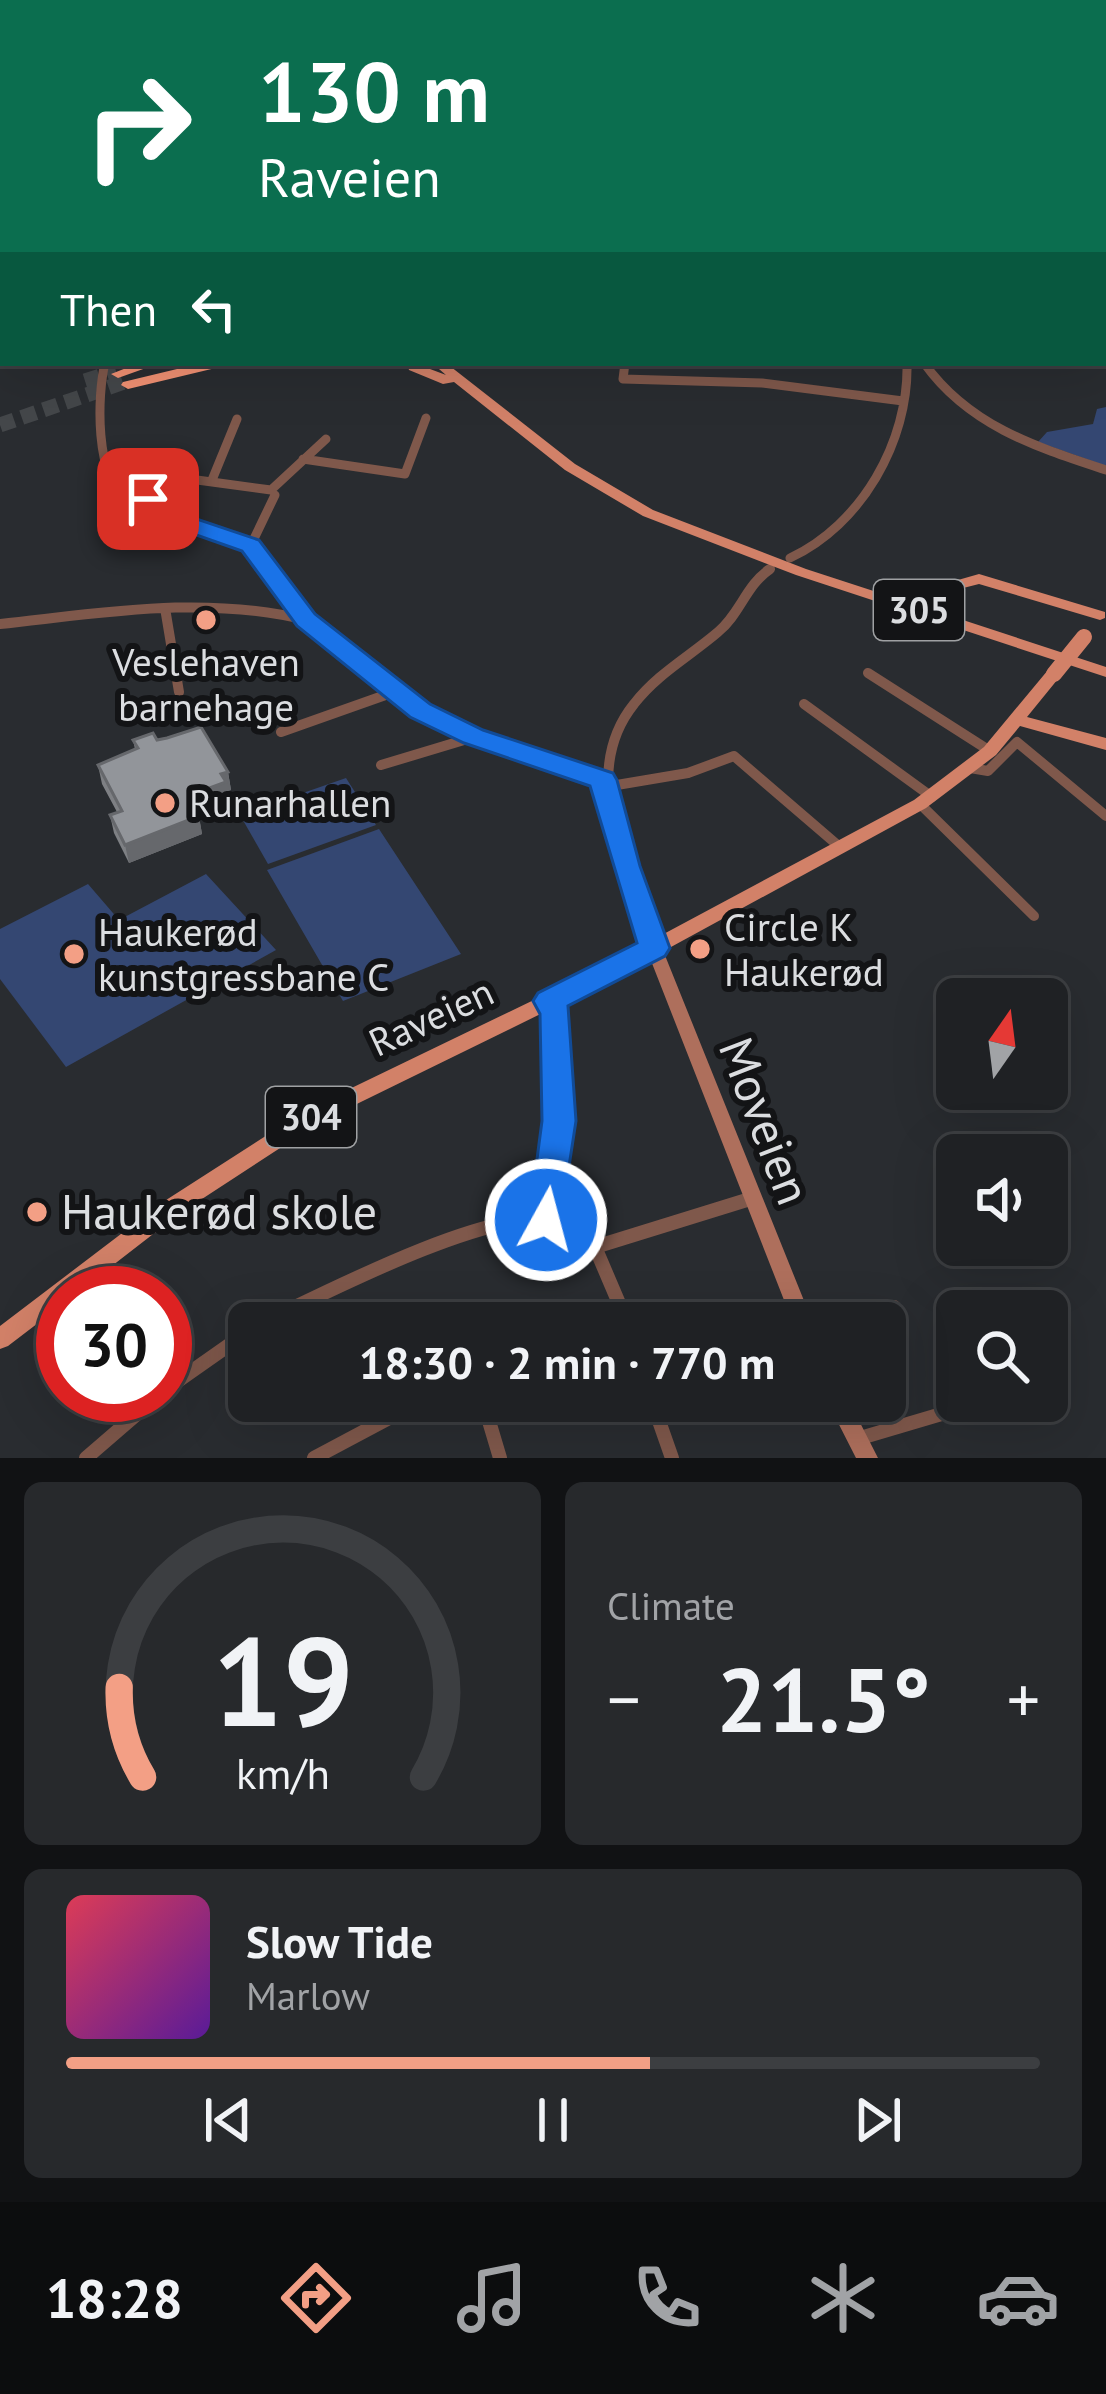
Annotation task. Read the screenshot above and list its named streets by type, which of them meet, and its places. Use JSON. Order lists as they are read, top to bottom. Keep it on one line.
{"streets":{"main road":["305","Raveien","304"],"street":["Moveien"]},"crossings":[["305","Raveien"],["Raveien","Moveien"]],"places":["Veslehaven barnehage","Runarhallen","Circle K Haukerød","Haukerød kunstgressbane C","Haukerød skole"],"north":"top","page":{"turn":["130 m","Raveien"],"then":"Then","limit":"30","trip":"18:30 · 2 min · 770 m","tile":"Climate","heat":["−","21.5°","+"],"song":["Slow Tide","Marlow"],"tabs":"18:28","gauge":["19","km/h"]}}
